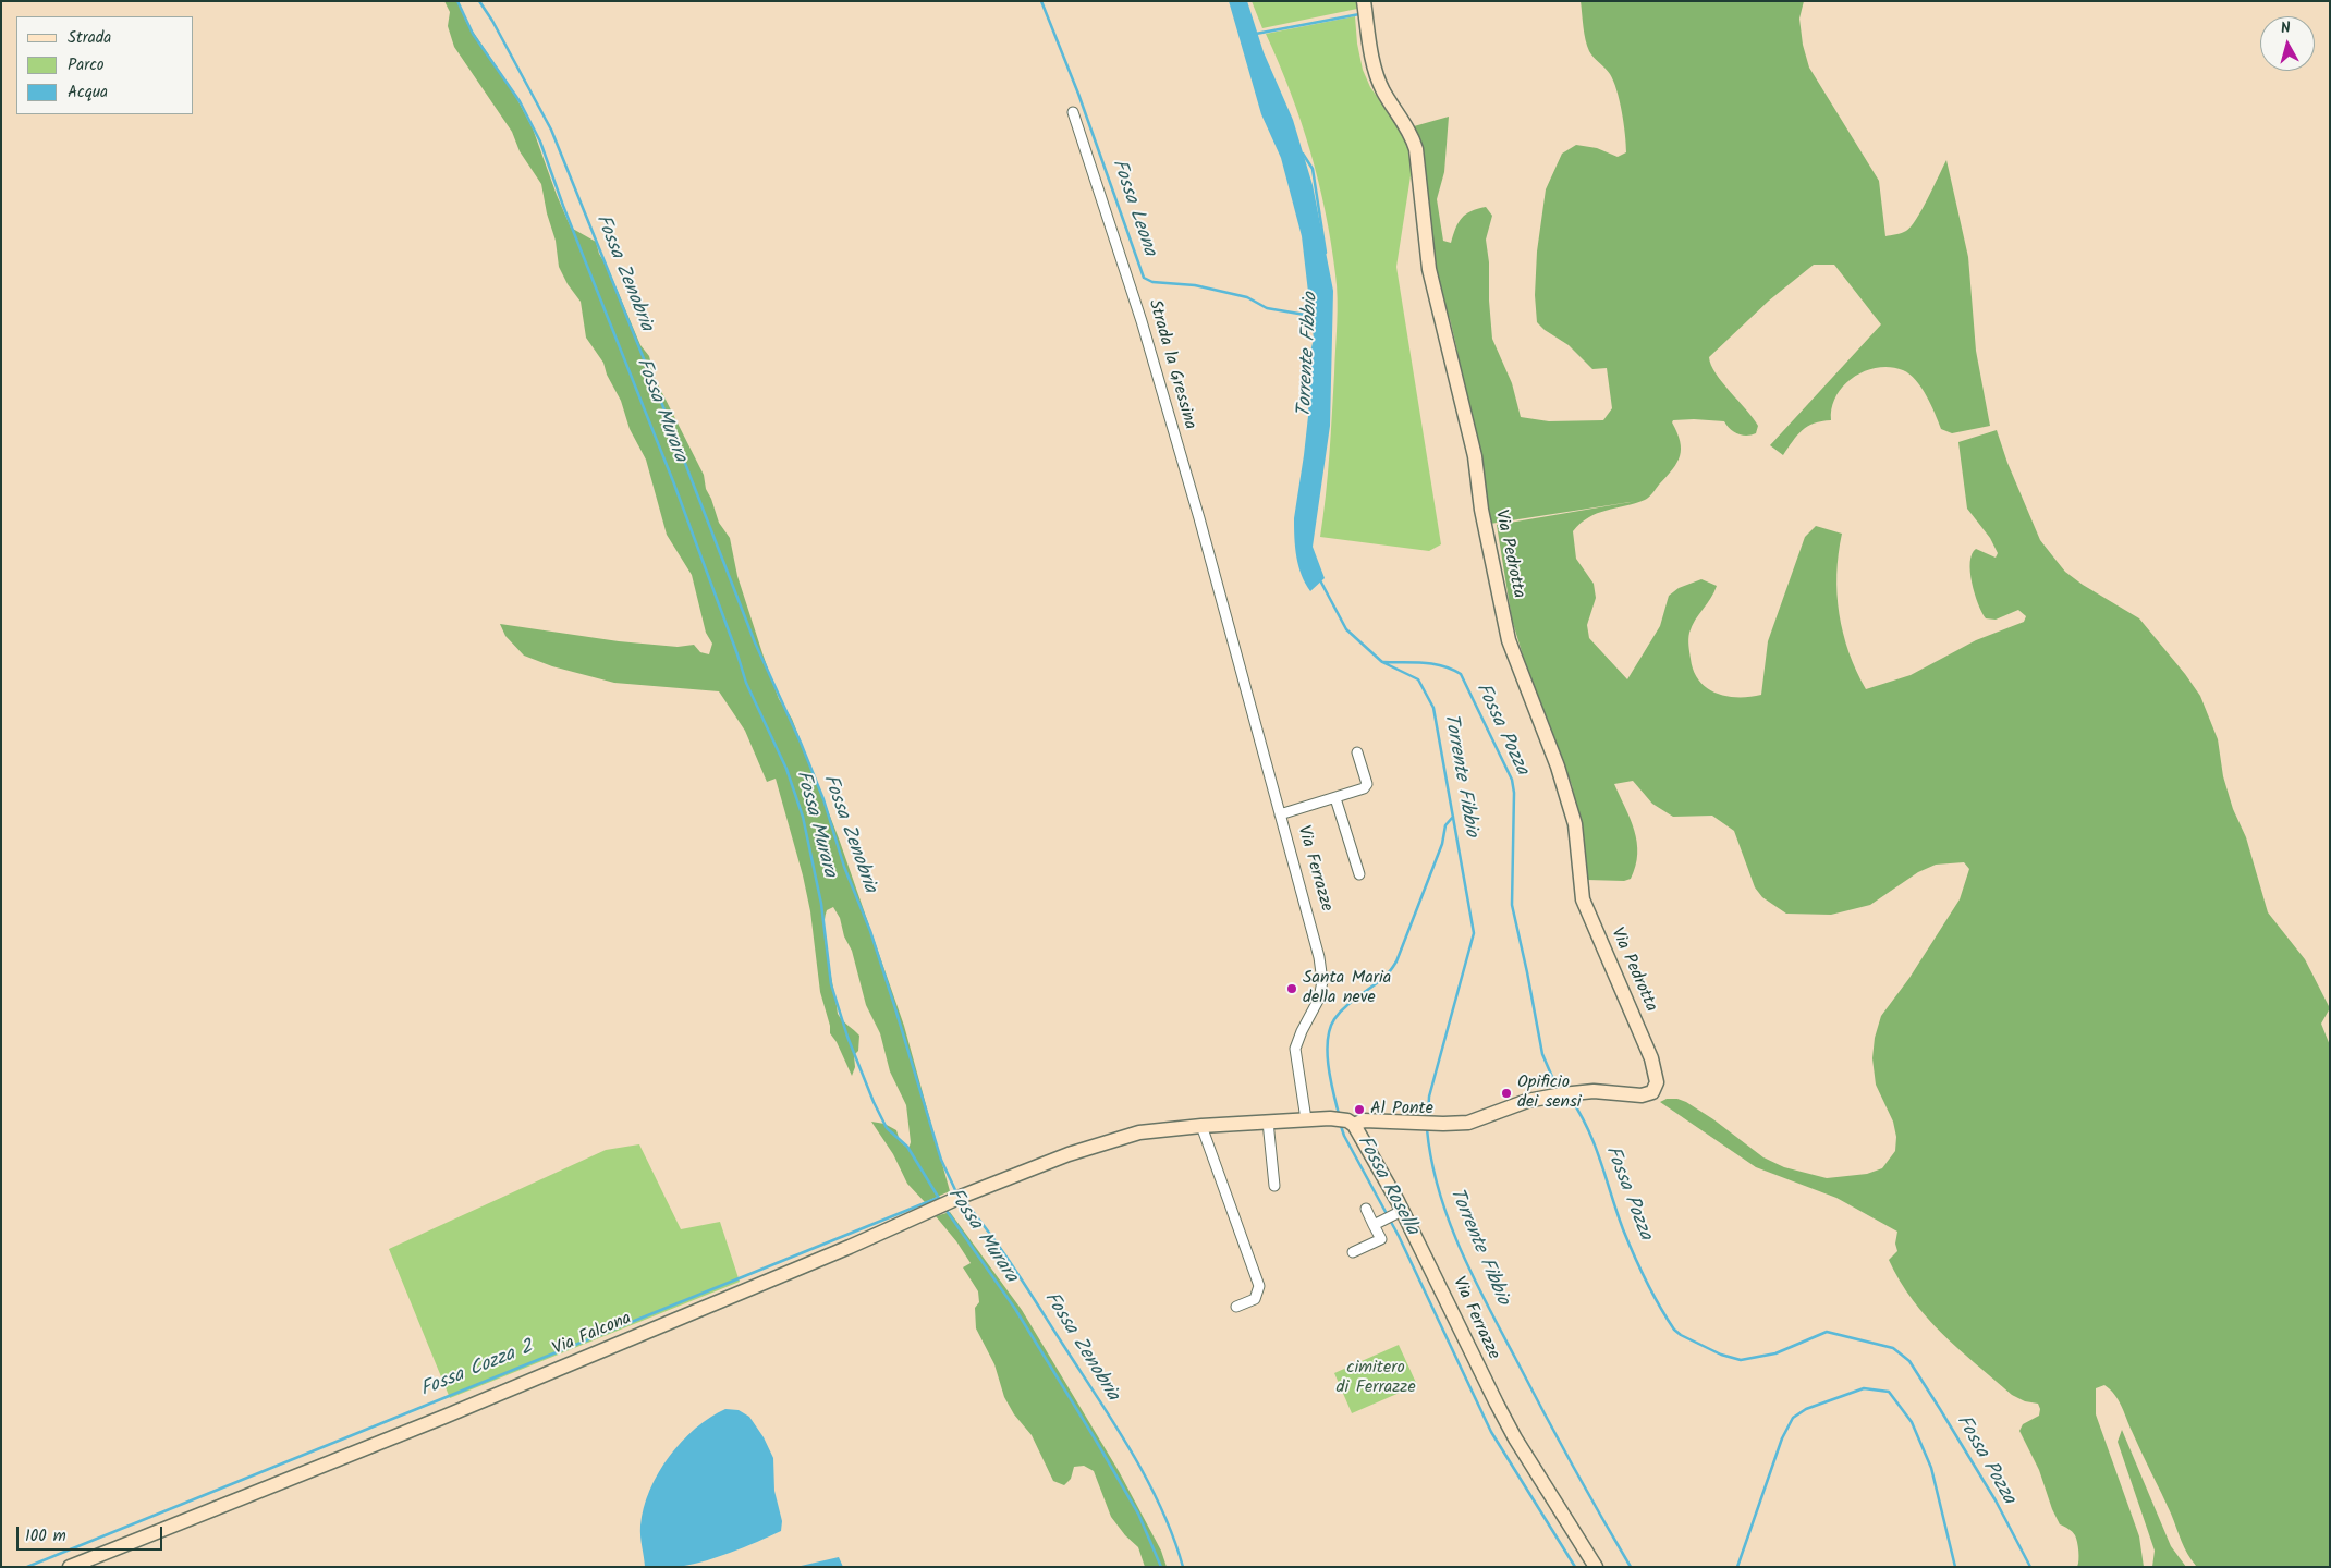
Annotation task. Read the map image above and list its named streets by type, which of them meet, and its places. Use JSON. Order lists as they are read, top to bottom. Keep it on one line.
{"streets":{"street":["Strada la Gressina","Via Pedrotta","Via Ferrazze","Via Falcona"]},"crossings":[["Strada la Gressina","Via Ferrazze"],["Via Pedrotta","Via Ferrazze"]],"water":["Fossa Leona","Fossa Zenobria","Torrente Fibbio","Fossa Murara","Fossa Pozza","Fossa Rosella","Fossa Cozza 2"],"parks":["cimitero di Ferrazze"],"places":["Santa Maria della neve","Opificio dei sensi","Al Ponte"],"legend":["Strada","Parco","Acqua"],"scale_bar":"100 m","north":"top"}
